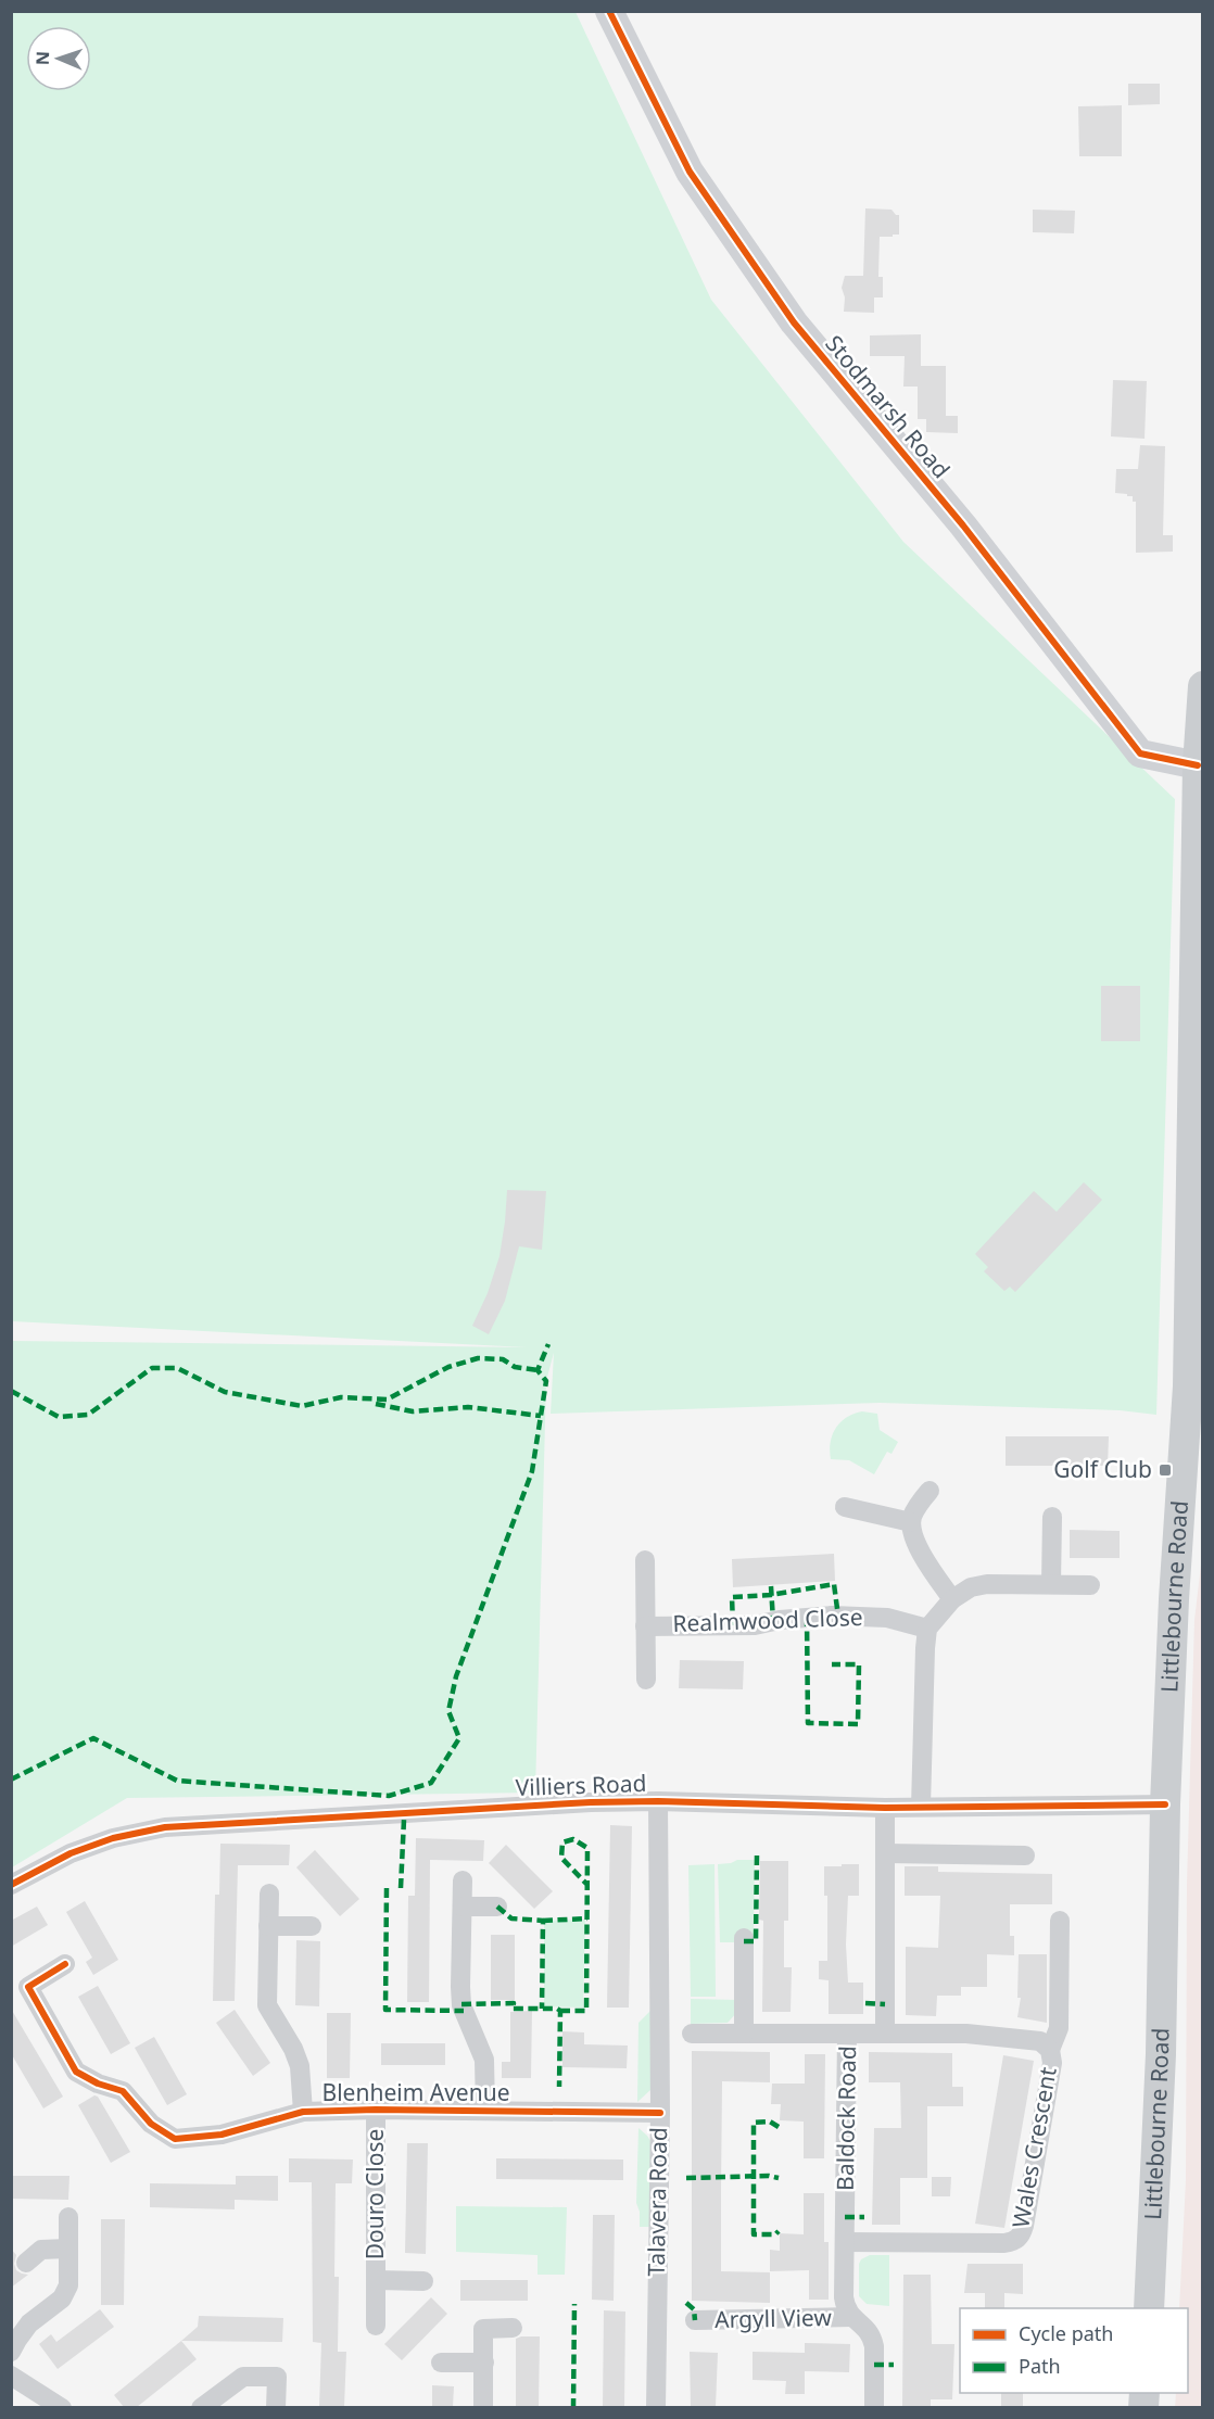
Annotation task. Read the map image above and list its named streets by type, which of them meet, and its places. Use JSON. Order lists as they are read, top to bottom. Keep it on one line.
{"streets":{"main road":["Littlebourne Road"],"street":["Stodmarsh Road","Realmwood Close","Villiers Road","Blenheim Avenue","Baldock Road","Wales Crescent","Douro Close","Talavera Road","Argyll View"]},"crossings":[["Stodmarsh Road","Littlebourne Road"],["Littlebourne Road","Villiers Road"],["Villiers Road","Baldock Road"],["Villiers Road","Talavera Road"],["Blenheim Avenue","Douro Close"],["Blenheim Avenue","Talavera Road"],["Baldock Road","Wales Crescent"],["Baldock Road","Argyll View"]],"places":{"transit":["Golf Club"]},"legend":["Cycle path","Path"],"north":"left"}
